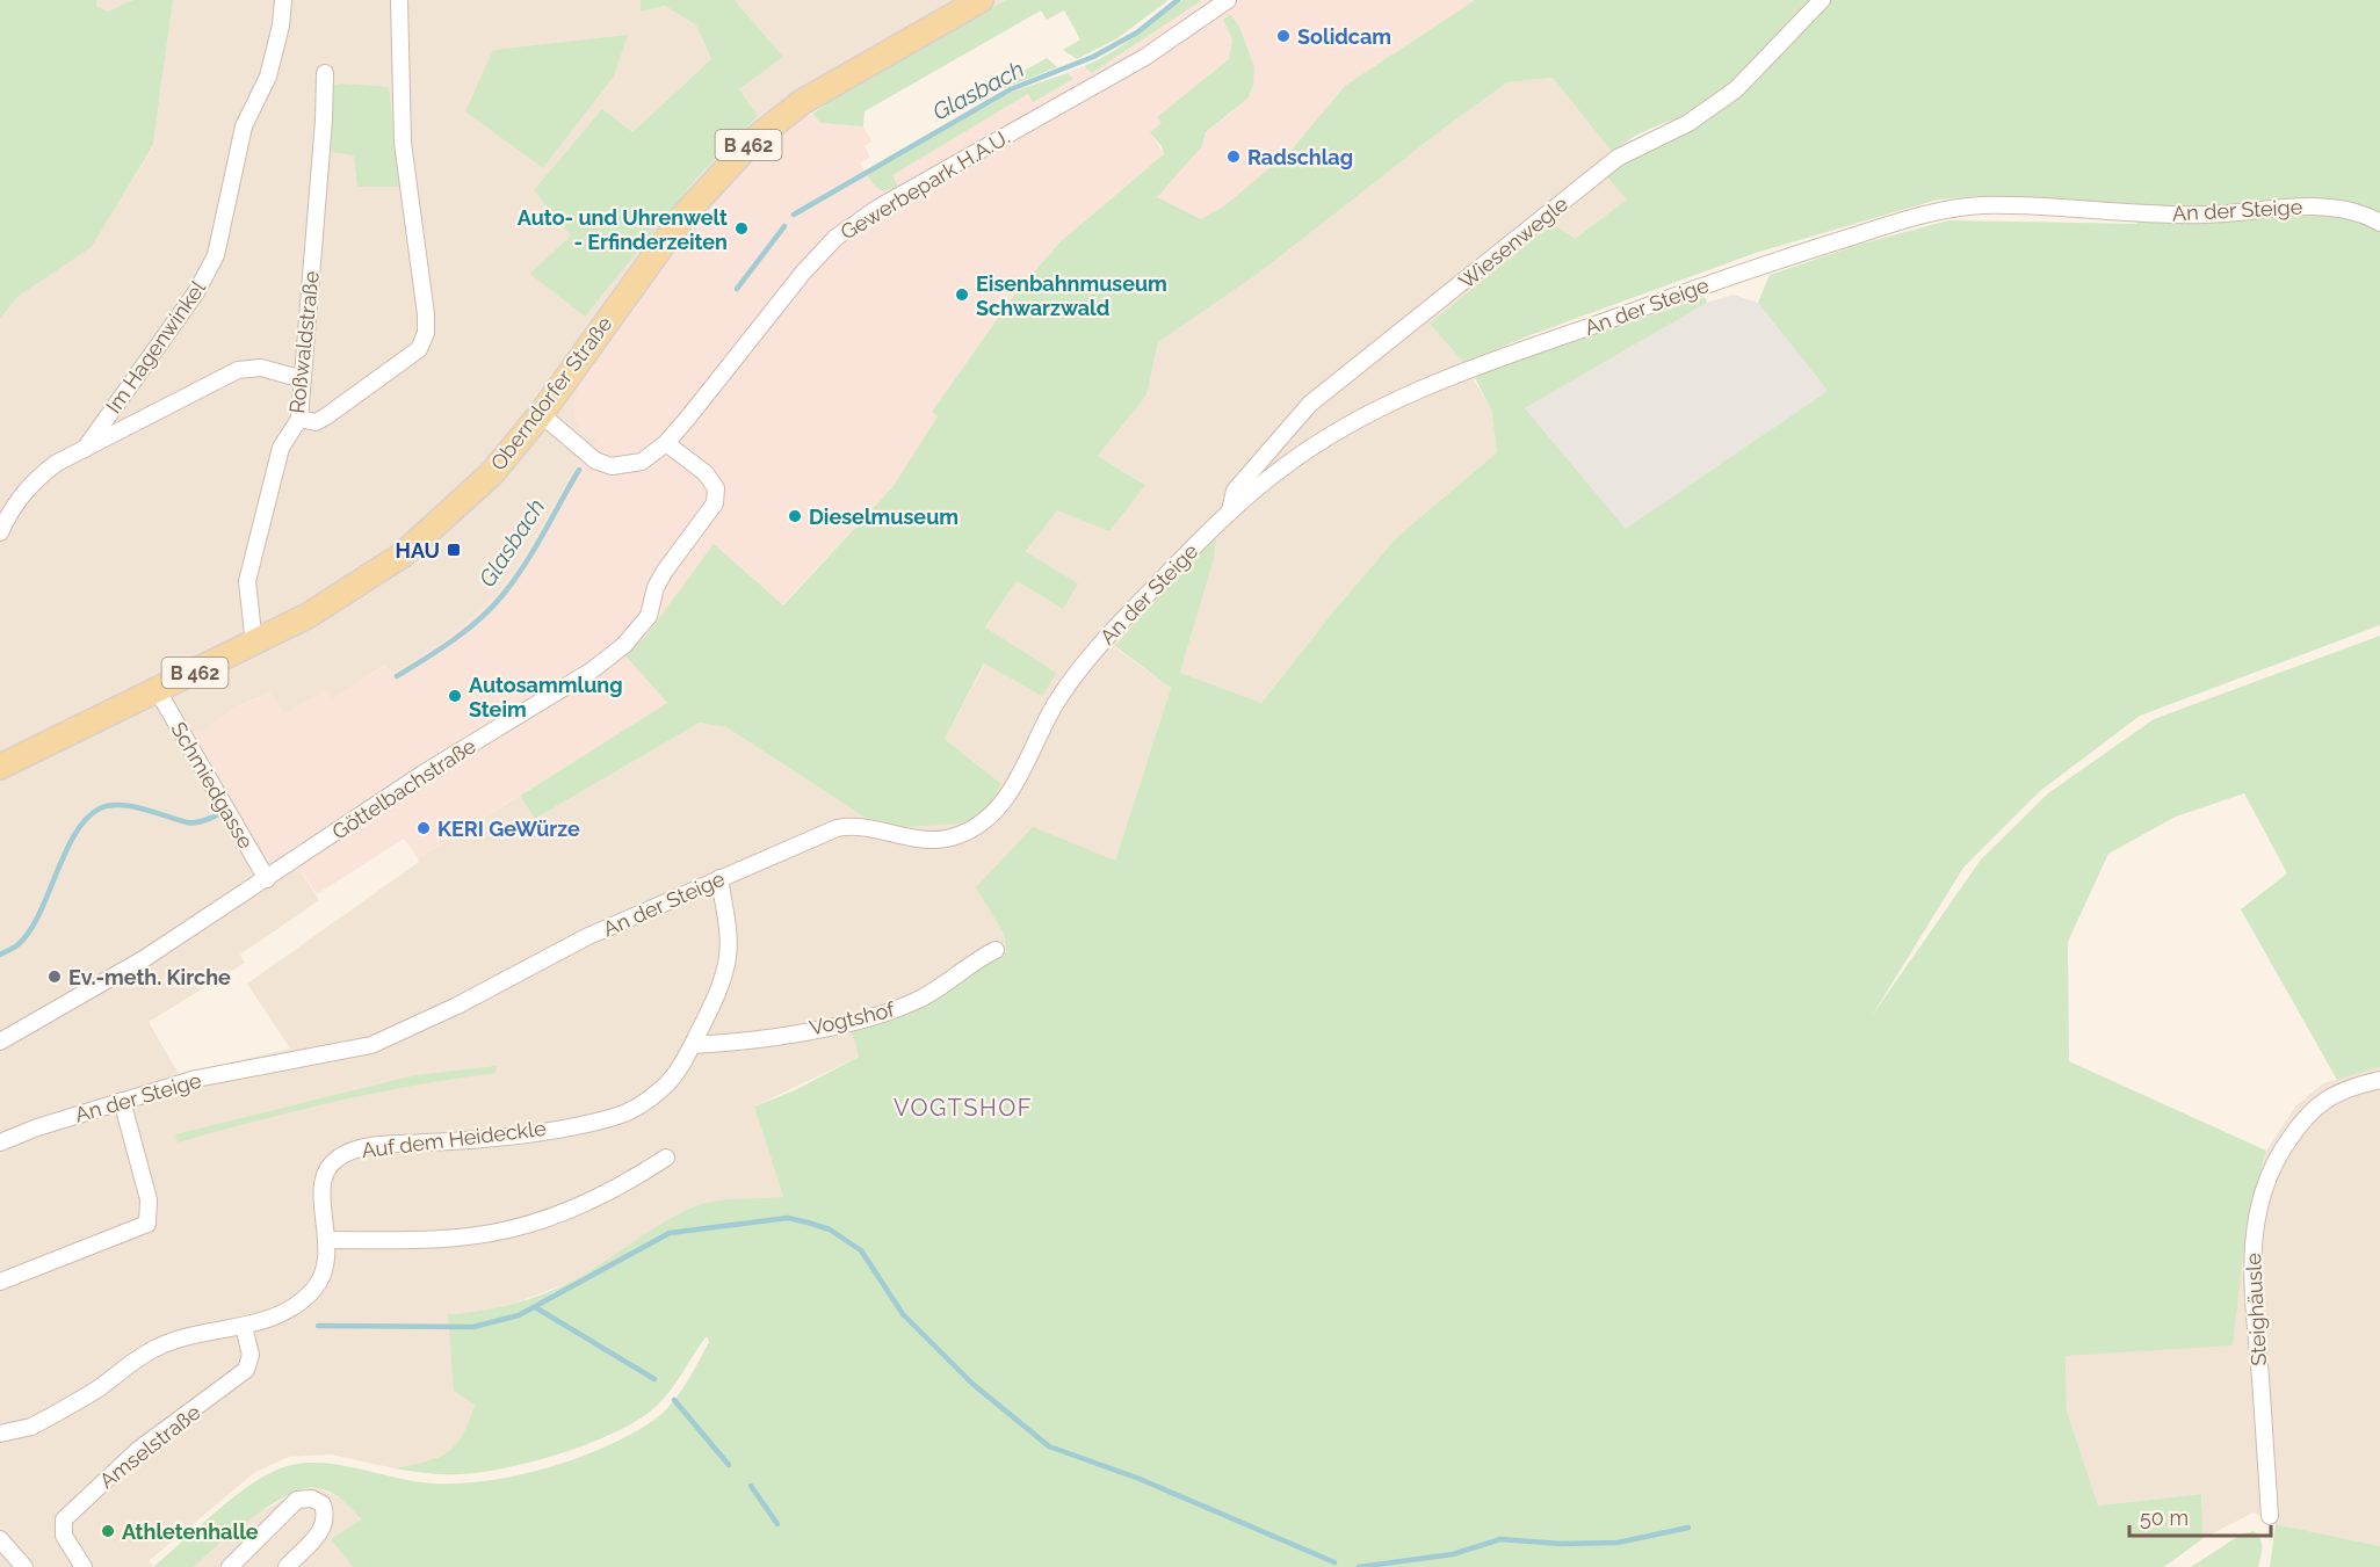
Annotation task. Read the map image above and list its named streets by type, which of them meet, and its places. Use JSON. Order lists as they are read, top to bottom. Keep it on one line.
{"streets":{"main road":["B 462","Oberndorfer Straße"],"street":["Gewerbepark H.A.U.","An der Steige","Wiesenwegle","Roßwaldstraße","Im Hagenwinkel","Schmiedgasse","Göttelbachstraße","Vogtshof","Auf dem Heideckle","Steighäusle","Amselstraße"]},"crossings":[["Gewerbepark H.A.U.","Oberndorfer Straße"],["Gewerbepark H.A.U.","Göttelbachstraße"],["An der Steige","Wiesenwegle"],["An der Steige","Auf dem Heideckle"],["Roßwaldstraße","Oberndorfer Straße"],["Oberndorfer Straße","Schmiedgasse"],["Schmiedgasse","Göttelbachstraße"],["Vogtshof","Auf dem Heideckle"],["Auf dem Heideckle","Amselstraße"]],"districts":["VOGTSHOF"],"water":["Glasbach"],"places":{"other":["Solidcam","Radschlag","Auto- und Uhrenwelt - Erfinderzeiten","Eisenbahnmuseum Schwarzwald","Dieselmuseum","Autosammlung Steim","KERI GeWürze","Ev.-meth. Kirche","Athletenhalle"],"transit":["HAU"]},"scale_bar":"50 m"}
